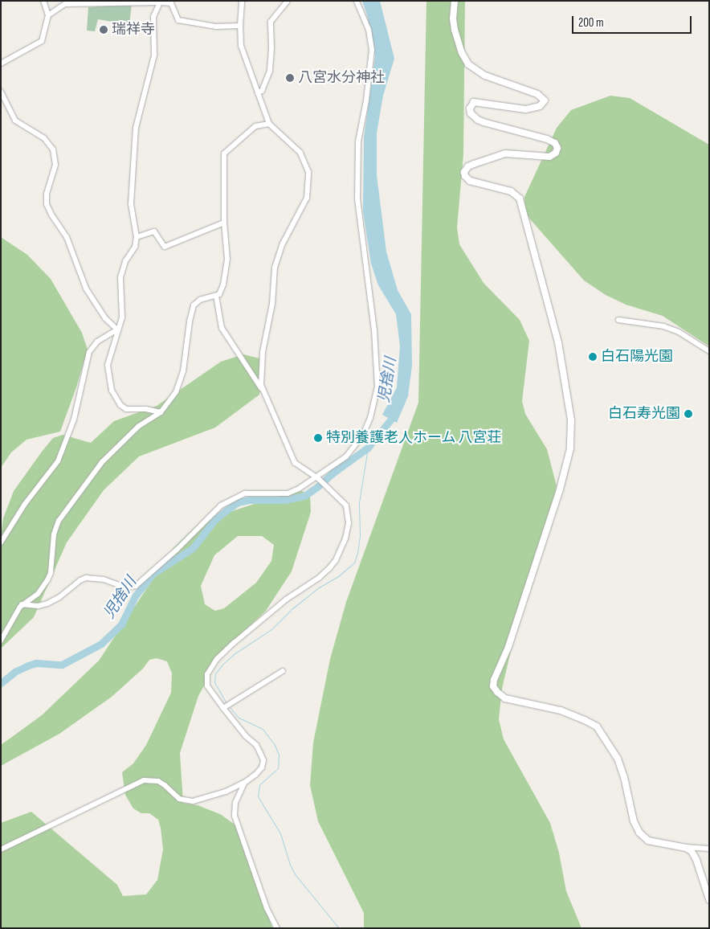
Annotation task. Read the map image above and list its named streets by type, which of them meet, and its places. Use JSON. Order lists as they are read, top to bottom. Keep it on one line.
{"water":["児捨川"],"places":["瑞祥寺","八宮水分神社","白石陽光園","白石寿光園","特別養護老人ホーム 八宮荘"],"scale_bar":"200 m"}
